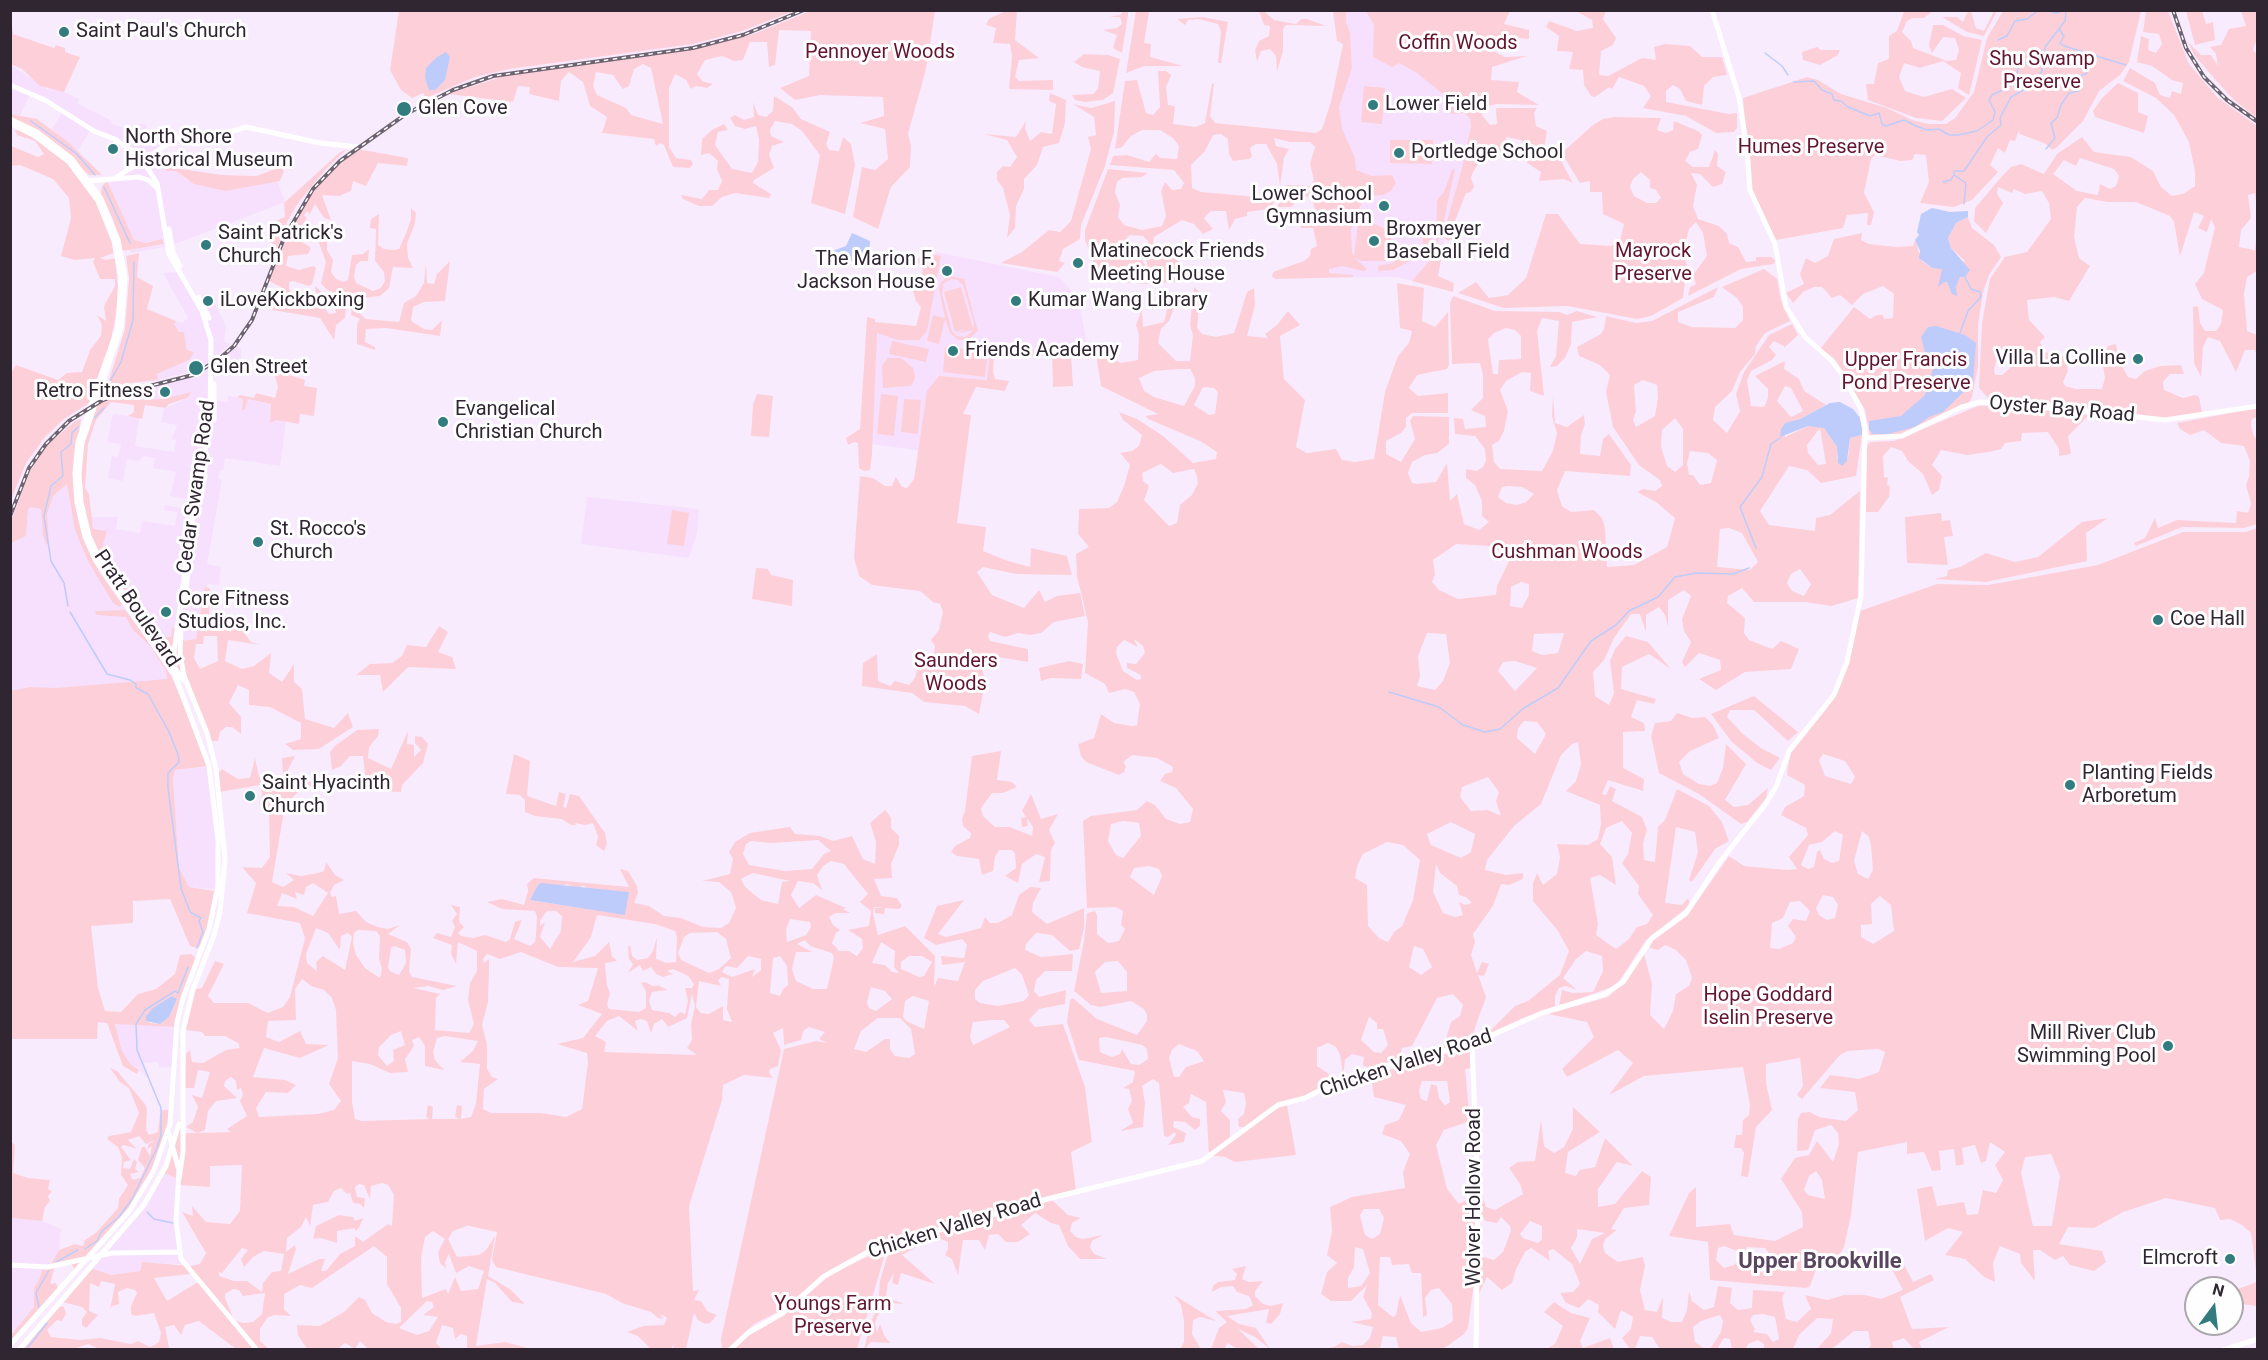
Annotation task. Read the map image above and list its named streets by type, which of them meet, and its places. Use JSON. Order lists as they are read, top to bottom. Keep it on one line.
{"streets":{"main road":["Oyster Bay Road","Cedar Swamp Road","Pratt Boulevard","Chicken Valley Road","Wolver Hollow Road"]},"crossings":[["Oyster Bay Road","Chicken Valley Road"],["Cedar Swamp Road","Pratt Boulevard"],["Chicken Valley Road","Wolver Hollow Road"]],"districts":["Upper Brookville"],"parks":["Coffin Woods","Pennoyer Woods","Shu Swamp Preserve","Humes Preserve","Mayrock Preserve","Upper Francis Pond Preserve","Cushman Woods","Saunders Woods","Hope Goddard Iselin Preserve","Youngs Farm Preserve"],"places":["Saint Paul's Church","Lower Field","Glen Cove","North Shore Historical Museum","Portledge School","Lower School Gymnasium","Broxmeyer Baseball Field","Saint Patrick's Church","Matinecock Friends Meeting House","The Marion F. Jackson House","iLoveKickboxing","Kumar Wang Library","Friends Academy","Villa La Colline","Glen Street","Retro Fitness","Evangelical Christian Church","St. Rocco's Church","Core Fitness Studios, Inc.","Coe Hall","Planting Fields Arboretum","Saint Hyacinth Church","Mill River Club Swimming Pool","Elmcroft"],"north":"top"}
